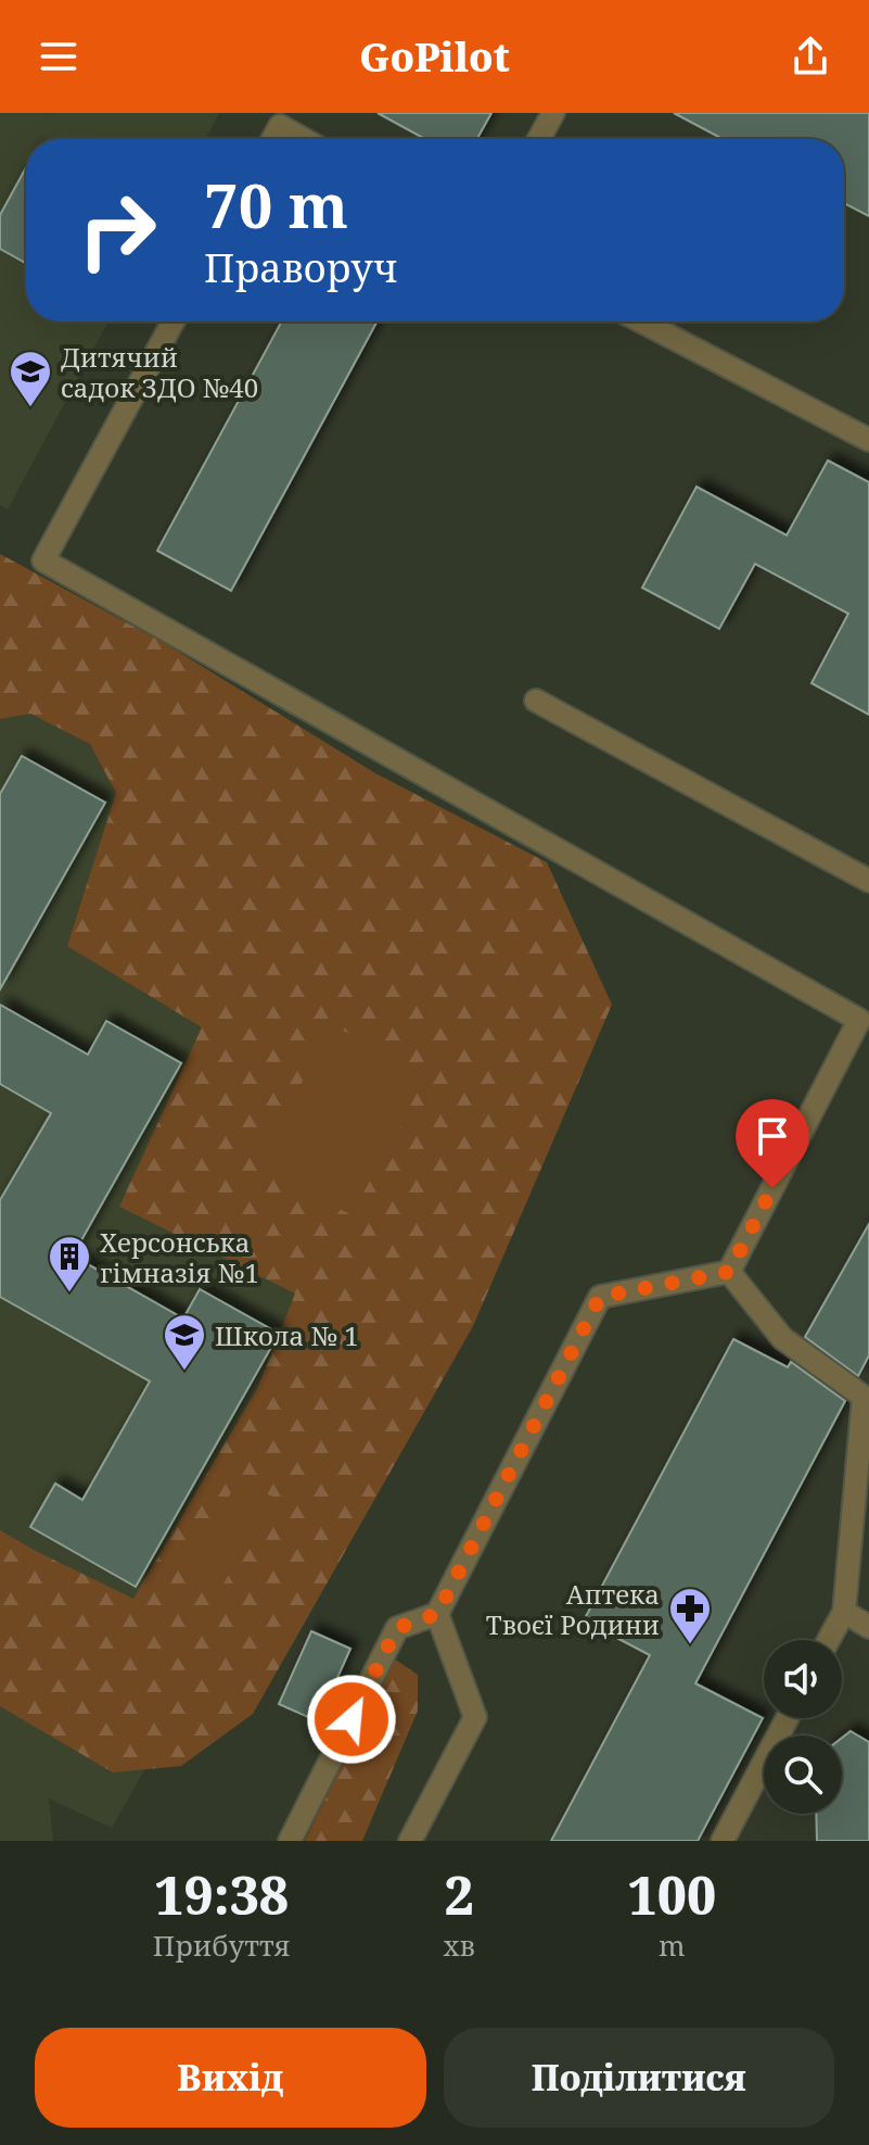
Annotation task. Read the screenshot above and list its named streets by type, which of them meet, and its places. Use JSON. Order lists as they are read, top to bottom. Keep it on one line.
{"places":{"school or university":["Дитячий садок ЗДО №40","Школа № 1"],"building":["Херсонська гімназія №1"],"pharmacy":["Аптека Твоєї Родини"]},"page":{"header":"GoPilot","turn":["70 m","Праворуч"],"eta":["19:38","Прибуття","2","хв","100","m"],"buttons":["Вихід","Поділитися"]}}
